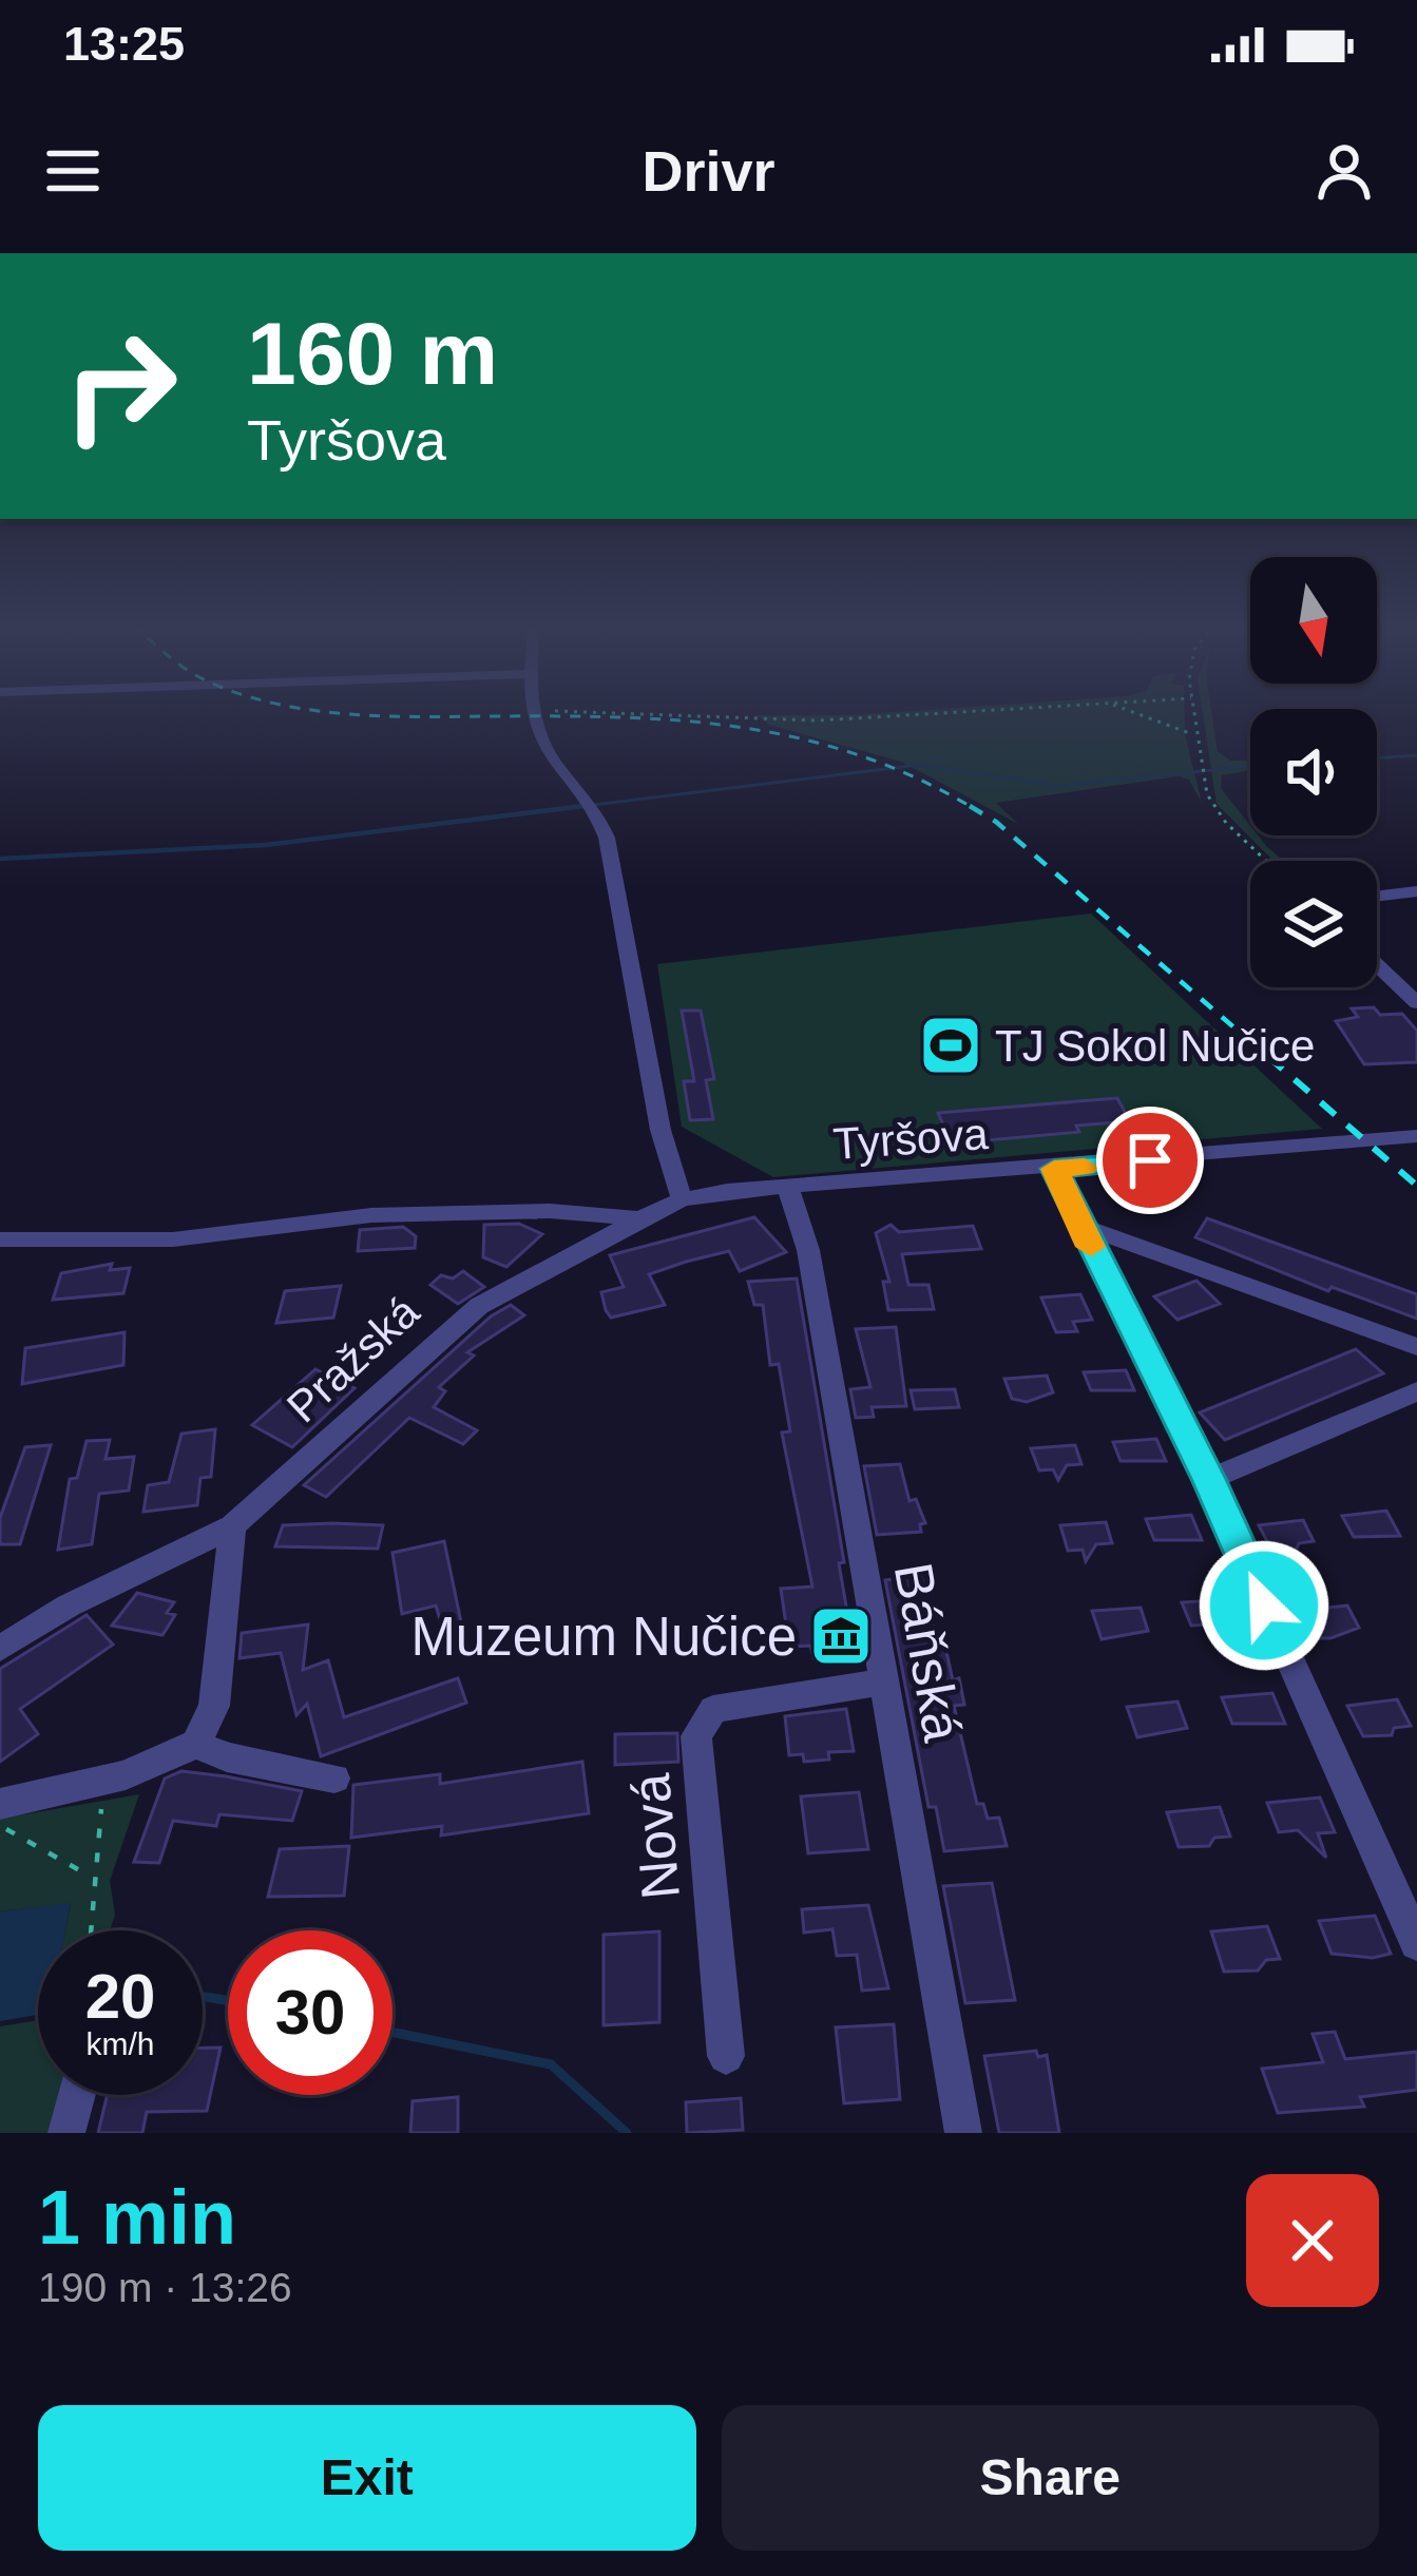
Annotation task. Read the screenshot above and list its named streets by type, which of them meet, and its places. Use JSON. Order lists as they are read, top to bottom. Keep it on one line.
{"streets":{"street":["Tyršova","Pražská","Báňská","Nová"]},"crossings":[["Tyršova","Pražská"],["Tyršova","Báňská"],["Pražská","Báňská"],["Báňská","Nová"]],"places":{"sports":["TJ Sokol Nučice"],"museum":["Muzeum Nučice"]},"north":"bottom","page":{"status":"13:25","header":"Drivr","turn":["160 m","Tyršova"],"speed":"20 km/h","limit":"30","heading":["1 min","190 m · 13:26"],"buttons":["Exit","Share"]}}
